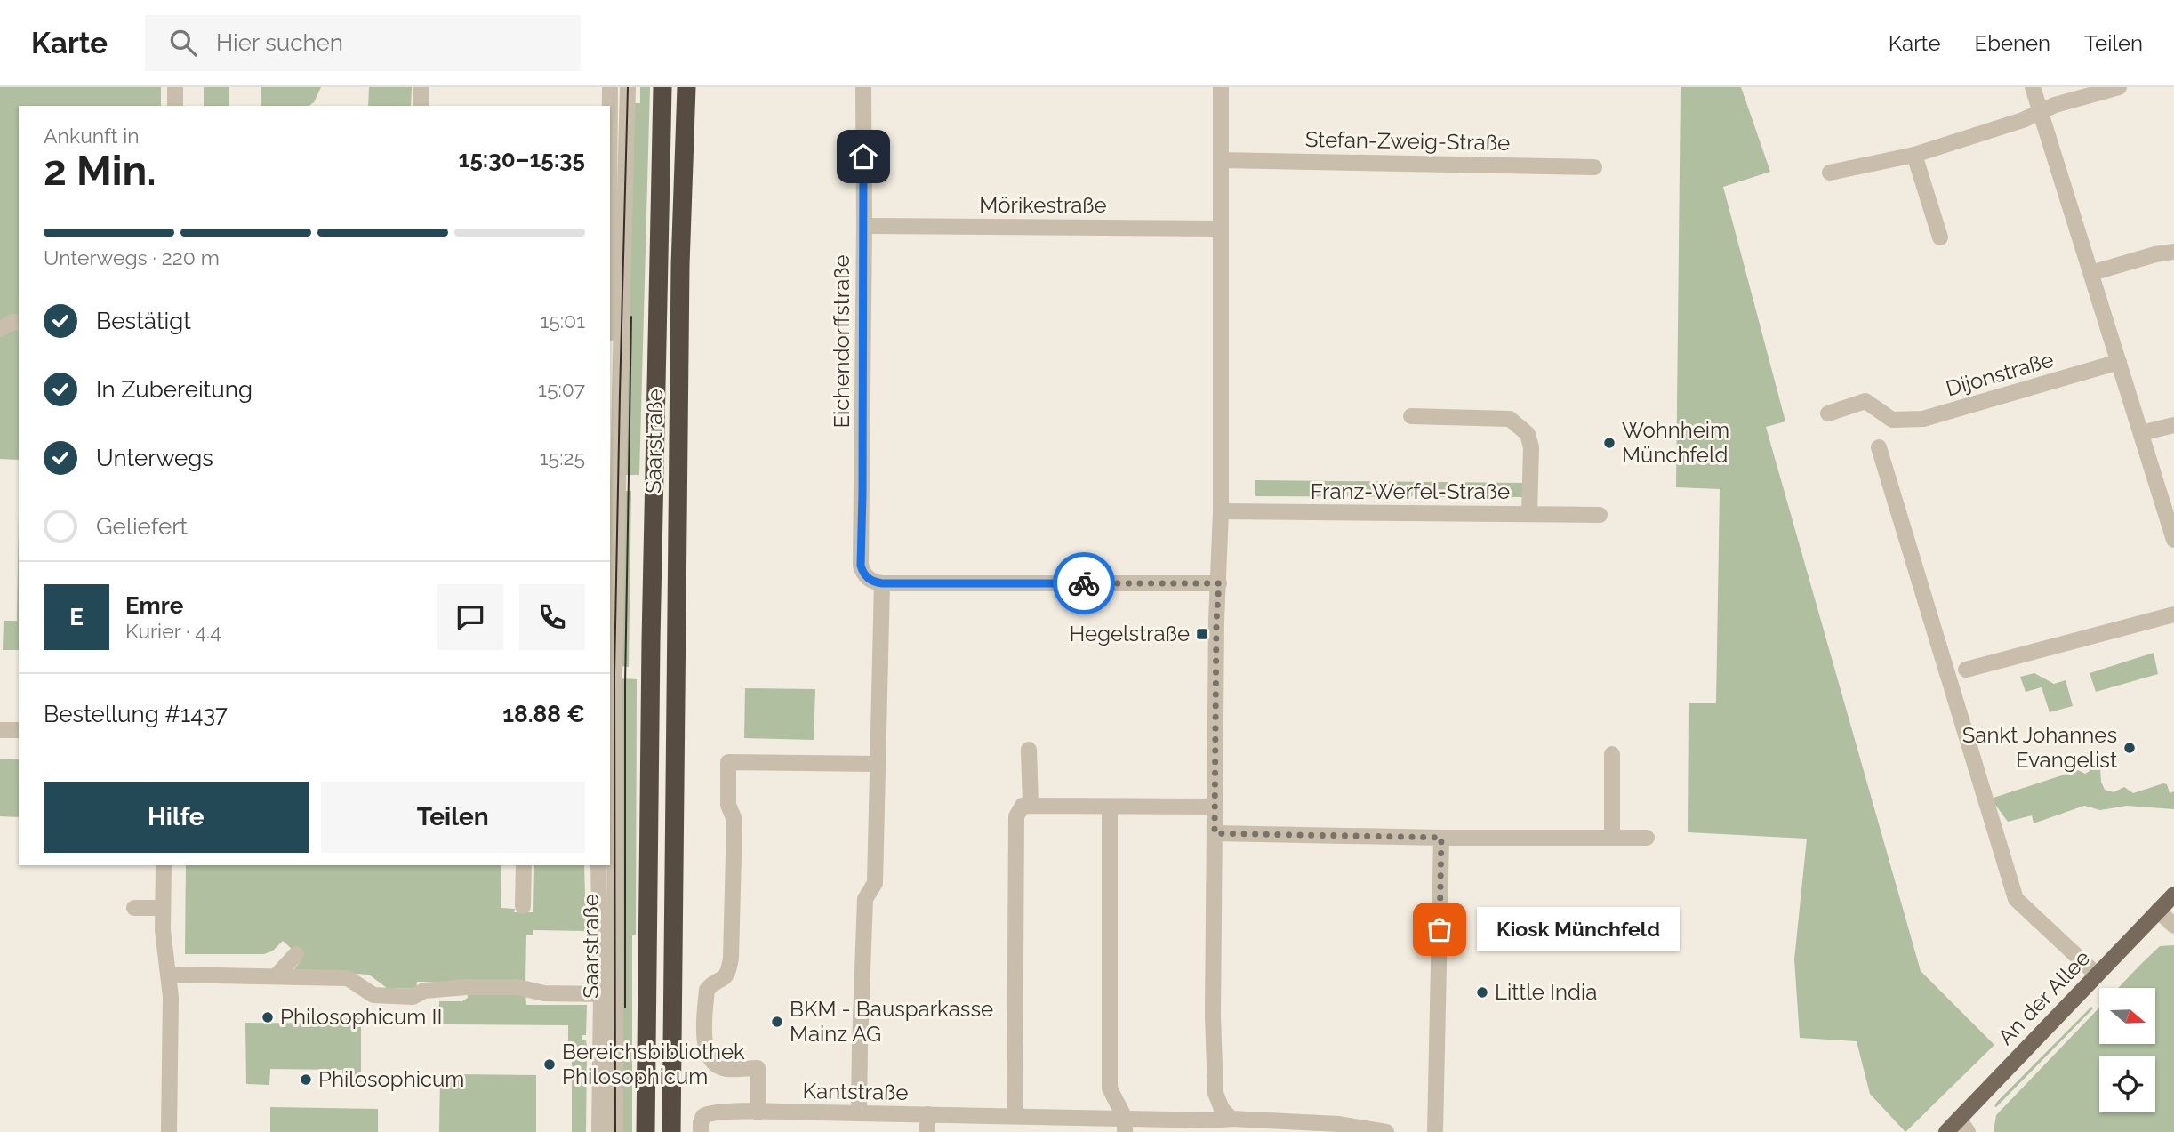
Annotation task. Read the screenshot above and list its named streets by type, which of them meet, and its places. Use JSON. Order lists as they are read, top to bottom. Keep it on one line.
{"streets":{"highway":["Saarstraße"],"main road":["An der Allee"],"street":["Stefan-Zweig-Straße","Mörikestraße","Eichendorffstraße","Dijonstraße","Franz-Werfel-Straße","Kantstraße"]},"crossings":[["Mörikestraße","Eichendorffstraße"]],"places":{"other":["Wohnheim Münchfeld","Sankt Johannes Evangelist","Kiosk Münchfeld","Little India","Philosophicum II","BKM - Bausparkasse Mainz AG","Bereichsbibliothek Philosophicum","Philosophicum"],"transit":["Hegelstraße"]},"north":"right","page":{"header":"Karte","search":"Hier suchen","nav":["Karte","Ebenen","Teilen"],"heading":["2 Min.","Ankunft in","15:30–15:35"],"panel":["Emre","Kurier · 4.4","Bestellung #1437","18.88 €"],"bar":"Unterwegs · 220 m","list":[["Bestätigt","15:01"],["In Zubereitung","15:07"],["Unterwegs","15:25"],"Geliefert"],"round":"E","buttons":["Hilfe","Teilen"],"bubble":"Kiosk Münchfeld"}}
